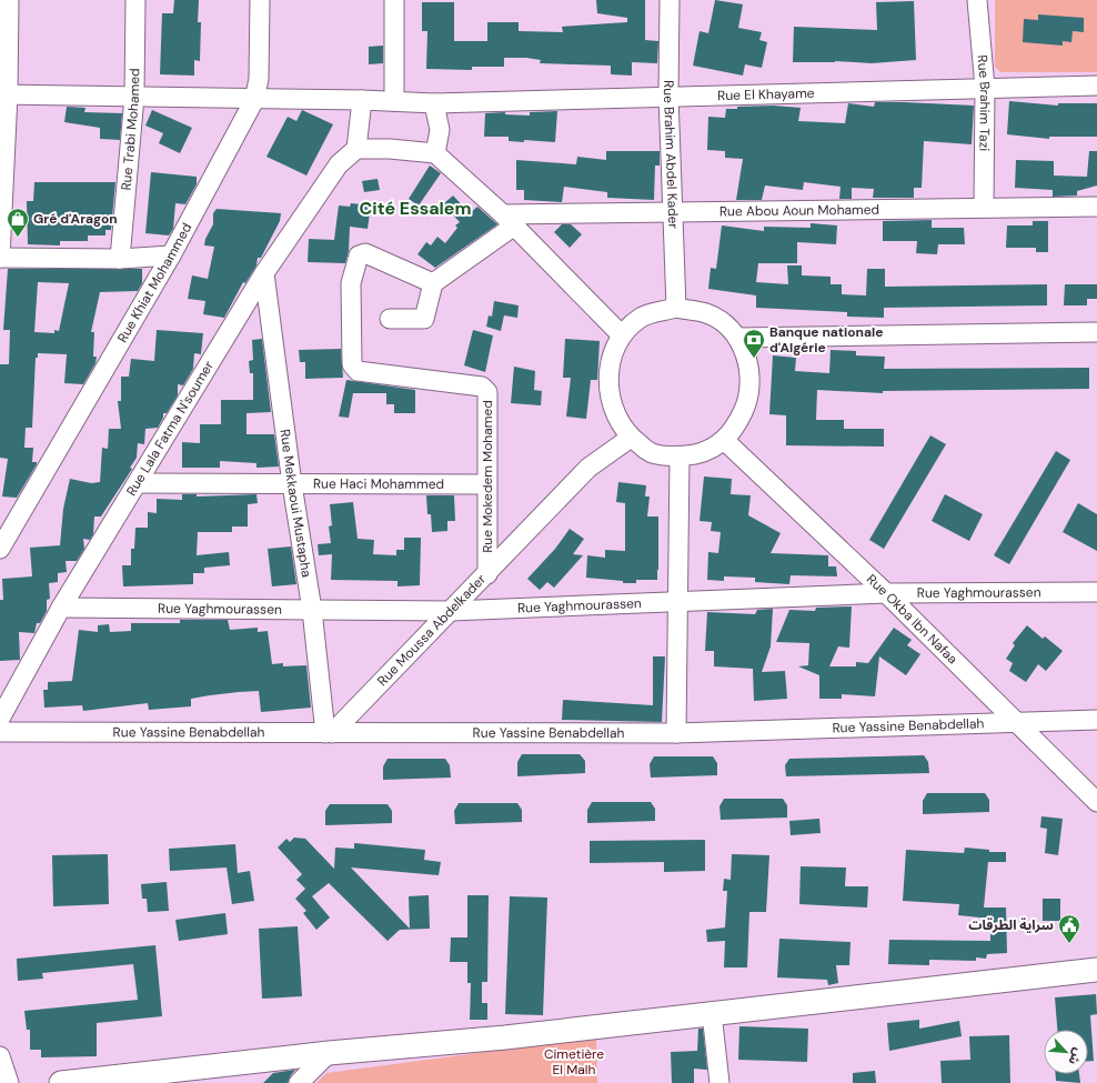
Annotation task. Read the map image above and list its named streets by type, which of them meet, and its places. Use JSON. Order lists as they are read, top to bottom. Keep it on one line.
{"streets":{"street":["Rue El Khayame","Rue Brahim Tazi","Rue Trabi Mohamed","Rue Brahim Abdel Kader","Rue Abou Aoun Mohamed","Rue Khiat Mohammed","Rue Lala Fatma N'soumer","Rue Mokedem Mohamed","Rue Haci Mohammed","Rue Mekkaoui Mustapha","Rue Yaghmourassen","Rue Okba Ibn Nafaa","Rue Moussa Abdelkader","Rue Yassine Benabdellah"]},"crossings":[["Rue El Khayame","Rue Brahim Tazi"],["Rue El Khayame","Rue Trabi Mohamed"],["Rue El Khayame","Rue Brahim Abdel Kader"],["Rue El Khayame","Rue Khiat Mohammed"],["Rue Brahim Tazi","Rue Abou Aoun Mohamed"],["Rue Brahim Abdel Kader","Rue Abou Aoun Mohamed"],["Rue Brahim Abdel Kader","Rue Okba Ibn Nafaa"],["Rue Brahim Abdel Kader","Rue Moussa Abdelkader"],["Rue Lala Fatma N'soumer","Rue Haci Mohammed"],["Rue Lala Fatma N'soumer","Rue Mekkaoui Mustapha"],["Rue Lala Fatma N'soumer","Rue Yaghmourassen"],["Rue Mokedem Mohamed","Rue Haci Mohammed"],["Rue Mokedem Mohamed","Rue Moussa Abdelkader"],["Rue Haci Mohammed","Rue Mekkaoui Mustapha"],["Rue Mekkaoui Mustapha","Rue Yaghmourassen"],["Rue Mekkaoui Mustapha","Rue Moussa Abdelkader"],["Rue Mekkaoui Mustapha","Rue Yassine Benabdellah"],["Rue Yaghmourassen","Rue Okba Ibn Nafaa"],["Rue Yaghmourassen","Rue Moussa Abdelkader"],["Rue Okba Ibn Nafaa","Rue Moussa Abdelkader"],["Rue Okba Ibn Nafaa","Rue Yassine Benabdellah"],["Rue Moussa Abdelkader","Rue Yassine Benabdellah"]],"districts":["Cité Essalem"],"parks":["Cimetière El Malh"],"places":{"shop":["Gré d'Aragon"],"bank":["Banque nationale d'Algérie"],"public building":["سراية الطرقات"]},"north":"bottom right"}
